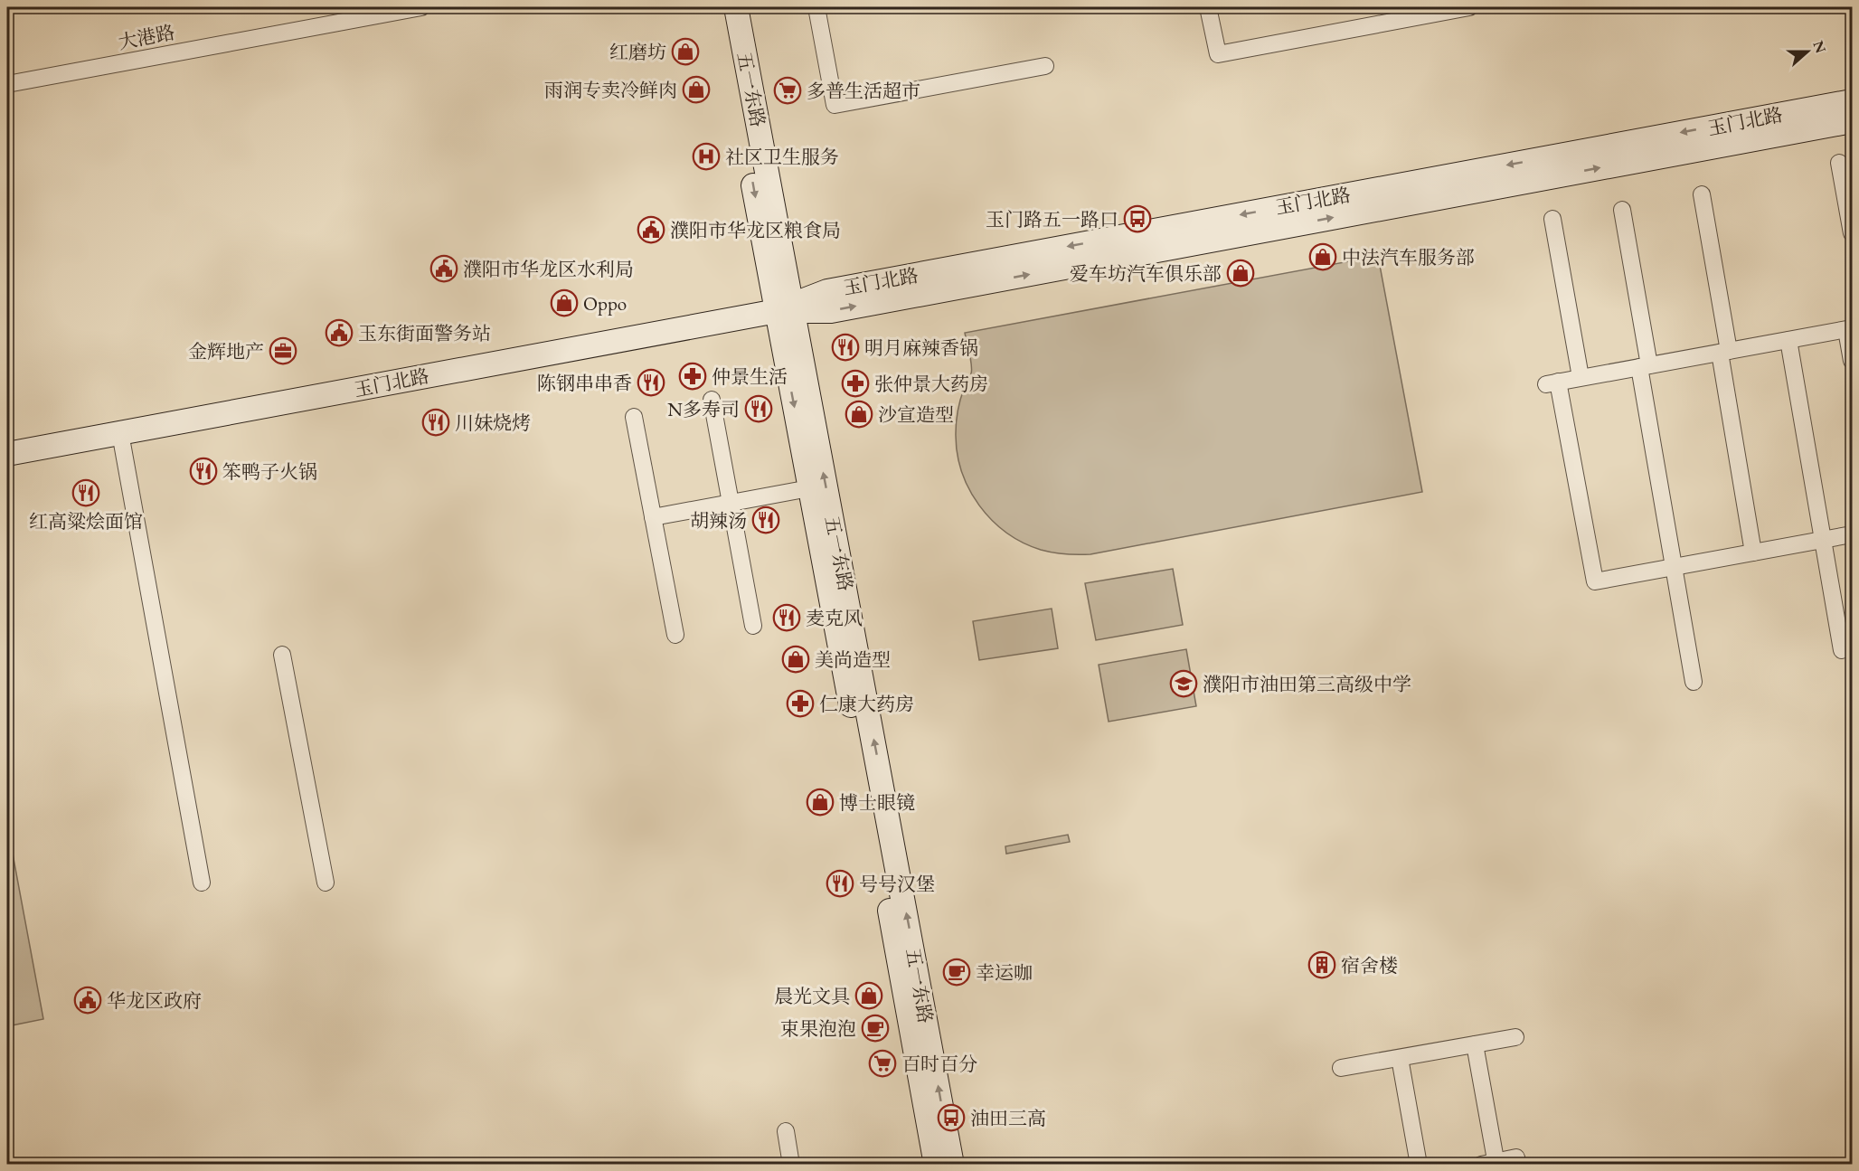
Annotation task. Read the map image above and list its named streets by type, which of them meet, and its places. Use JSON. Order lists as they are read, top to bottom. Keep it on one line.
{"streets":{"street":["大港路","五一东路","玉门北路"]},"crossings":[["五一东路","玉门北路"]],"places":{"shop":["红磨坊","雨润专卖冷鲜肉","中法汽车服务部","爱车坊汽车俱乐部","Oppo","沙宣造型","美尚造型","博士眼镜","晨光文具"],"supermarket":["多普生活超市","百时百分"],"hospital":["社区卫生服务"],"bus stop":["玉门路五一路口","油田三高"],"public building":["濮阳市华龙区粮食局","濮阳市华龙区水利局","玉东街面警务站","华龙区政府"],"restaurant":["明月麻辣香锅","陈钢串串香","N多寿司","川妹烧烤","笨鸭子火锅","红高粱烩面馆","胡辣汤","麦克风","号号汉堡"],"office":["金辉地产"],"pharmacy":["仲景生活","张仲景大药房","仁康大药房"],"school or university":["濮阳市油田第三高级中学"],"building":["宿舍楼"],"cafe":["幸运咖","束果泡泡"]},"north":"right"}
